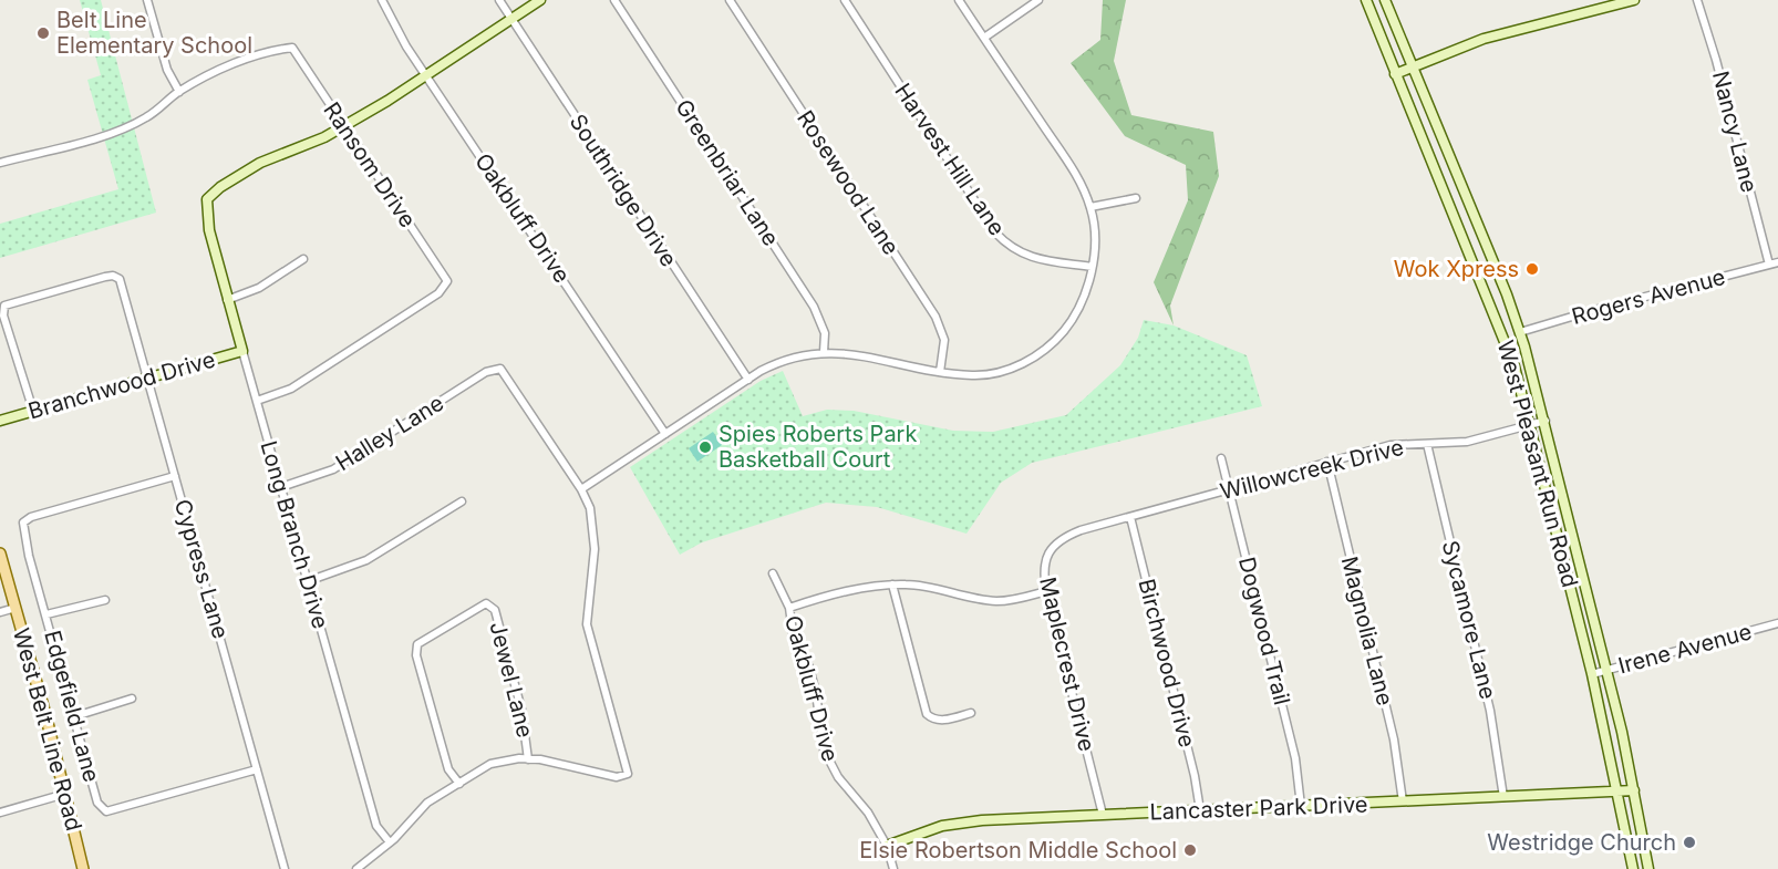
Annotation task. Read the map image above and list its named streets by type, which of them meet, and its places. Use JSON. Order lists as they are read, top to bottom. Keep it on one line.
{"streets":{"main road":["Branchwood Drive","West Pleasant Run Road","Long Branch Drive","West Belt Line Road","Lancaster Park Drive"],"street":["Nancy Lane","Harvest Hill Lane","Ransom Drive","Greenbriar Lane","Rosewood Lane","Southridge Drive","Oakbluff Drive","Rogers Avenue","Halley Lane","Willowcreek Drive","Cypress Lane","Sycamore Lane","Dogwood Trail","Magnolia Lane","Irene Avenue","Birchwood Drive","Maplecrest Drive","Jewel Lane","Edgefield Lane"]},"crossings":[["Nancy Lane","Rogers Avenue"],["Ransom Drive","Long Branch Drive"],["Oakbluff Drive","Lancaster Park Drive"],["Rogers Avenue","West Pleasant Run Road"],["Branchwood Drive","Long Branch Drive"],["Branchwood Drive","Cypress Lane"],["Halley Lane","Long Branch Drive"],["West Pleasant Run Road","Willowcreek Drive"],["West Pleasant Run Road","Irene Avenue"],["West Pleasant Run Road","Lancaster Park Drive"],["Willowcreek Drive","Sycamore Lane"],["Willowcreek Drive","Dogwood Trail"],["Willowcreek Drive","Magnolia Lane"],["Willowcreek Drive","Birchwood Drive"],["Willowcreek Drive","Maplecrest Drive"],["Cypress Lane","Edgefield Lane"],["Sycamore Lane","Lancaster Park Drive"],["Dogwood Trail","Lancaster Park Drive"],["Magnolia Lane","Lancaster Park Drive"],["Birchwood Drive","Lancaster Park Drive"],["Maplecrest Drive","Lancaster Park Drive"]],"places":["Belt Line Elementary School","Wok Xpress","Spies Roberts Park Basketball Court","Westridge Church","Elsie Robertson Middle School"]}
